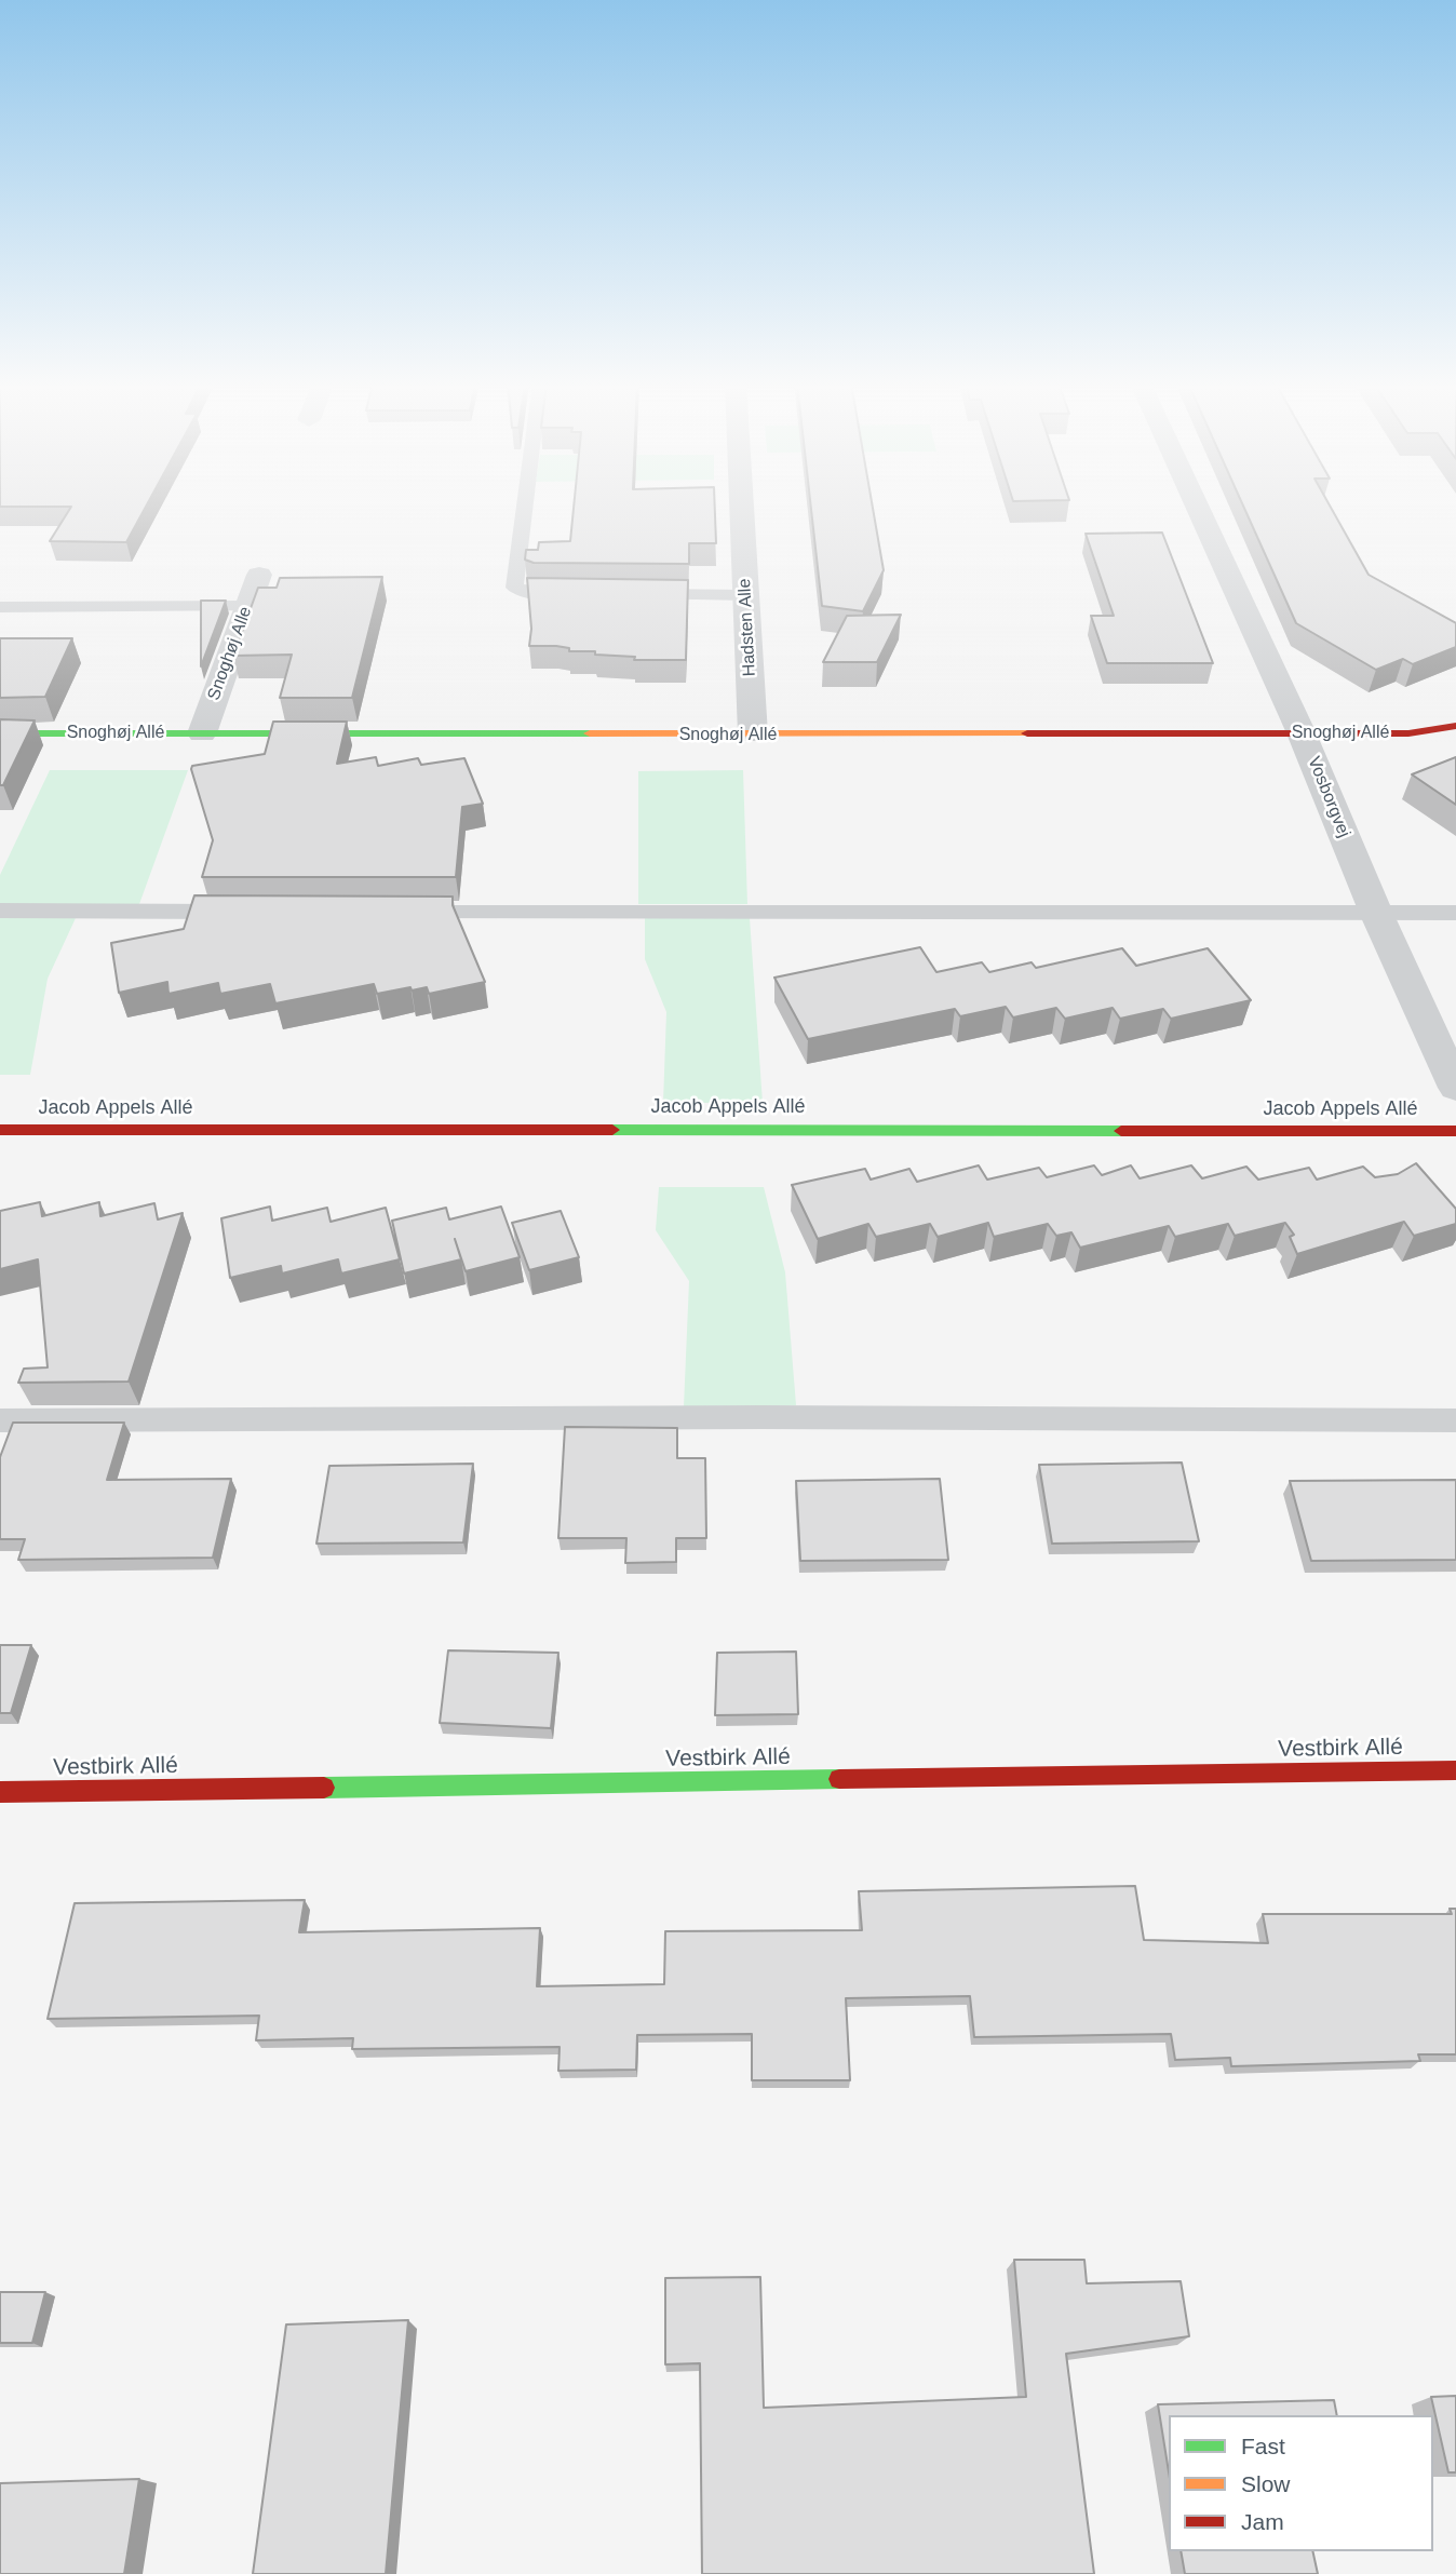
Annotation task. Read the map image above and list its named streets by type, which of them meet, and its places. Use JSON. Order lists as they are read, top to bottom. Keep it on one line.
{"streets":{"street":["Hadsten Alle","Snoghøj Alle","Snoghøj Allé","Vosborgvej","Jacob Appels Allé","Vestbirk Allé"]},"crossings":[["Hadsten Alle","Snoghøj Allé"],["Snoghøj Alle","Snoghøj Allé"],["Snoghøj Allé","Vosborgvej"]],"legend":["Fast","Slow","Jam"]}
